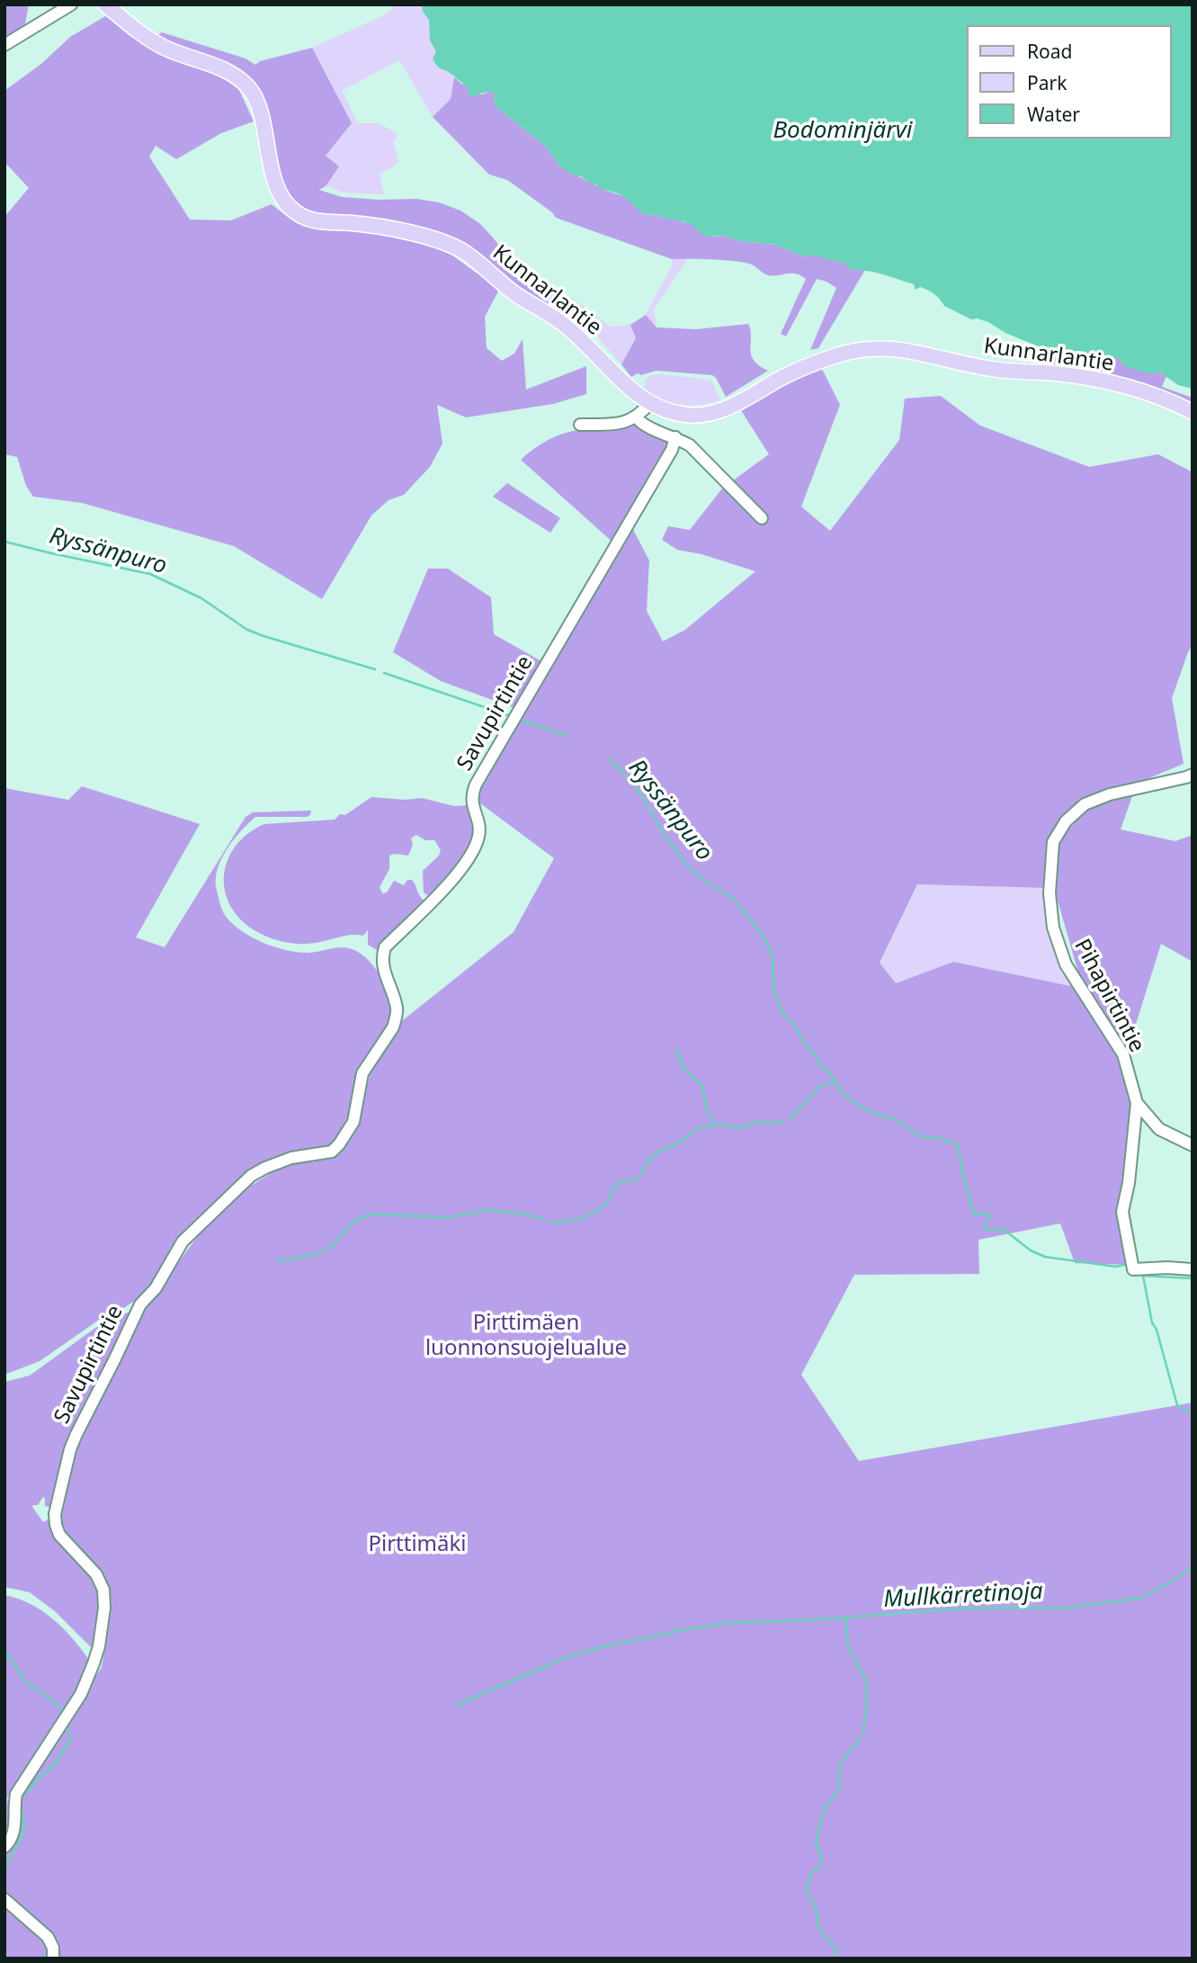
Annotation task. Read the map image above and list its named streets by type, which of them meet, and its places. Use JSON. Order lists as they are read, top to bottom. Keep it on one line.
{"streets":{"main road":["Kunnarlantie"],"street":["Savupirtintie","Pihapirtintie"]},"water":["Bodominjärvi","Ryssänpuro","Mullkärretinoja"],"parks":["Pirttimäen luonnonsuojelualue","Pirttimäki"],"legend":["Road","Park","Water"]}
